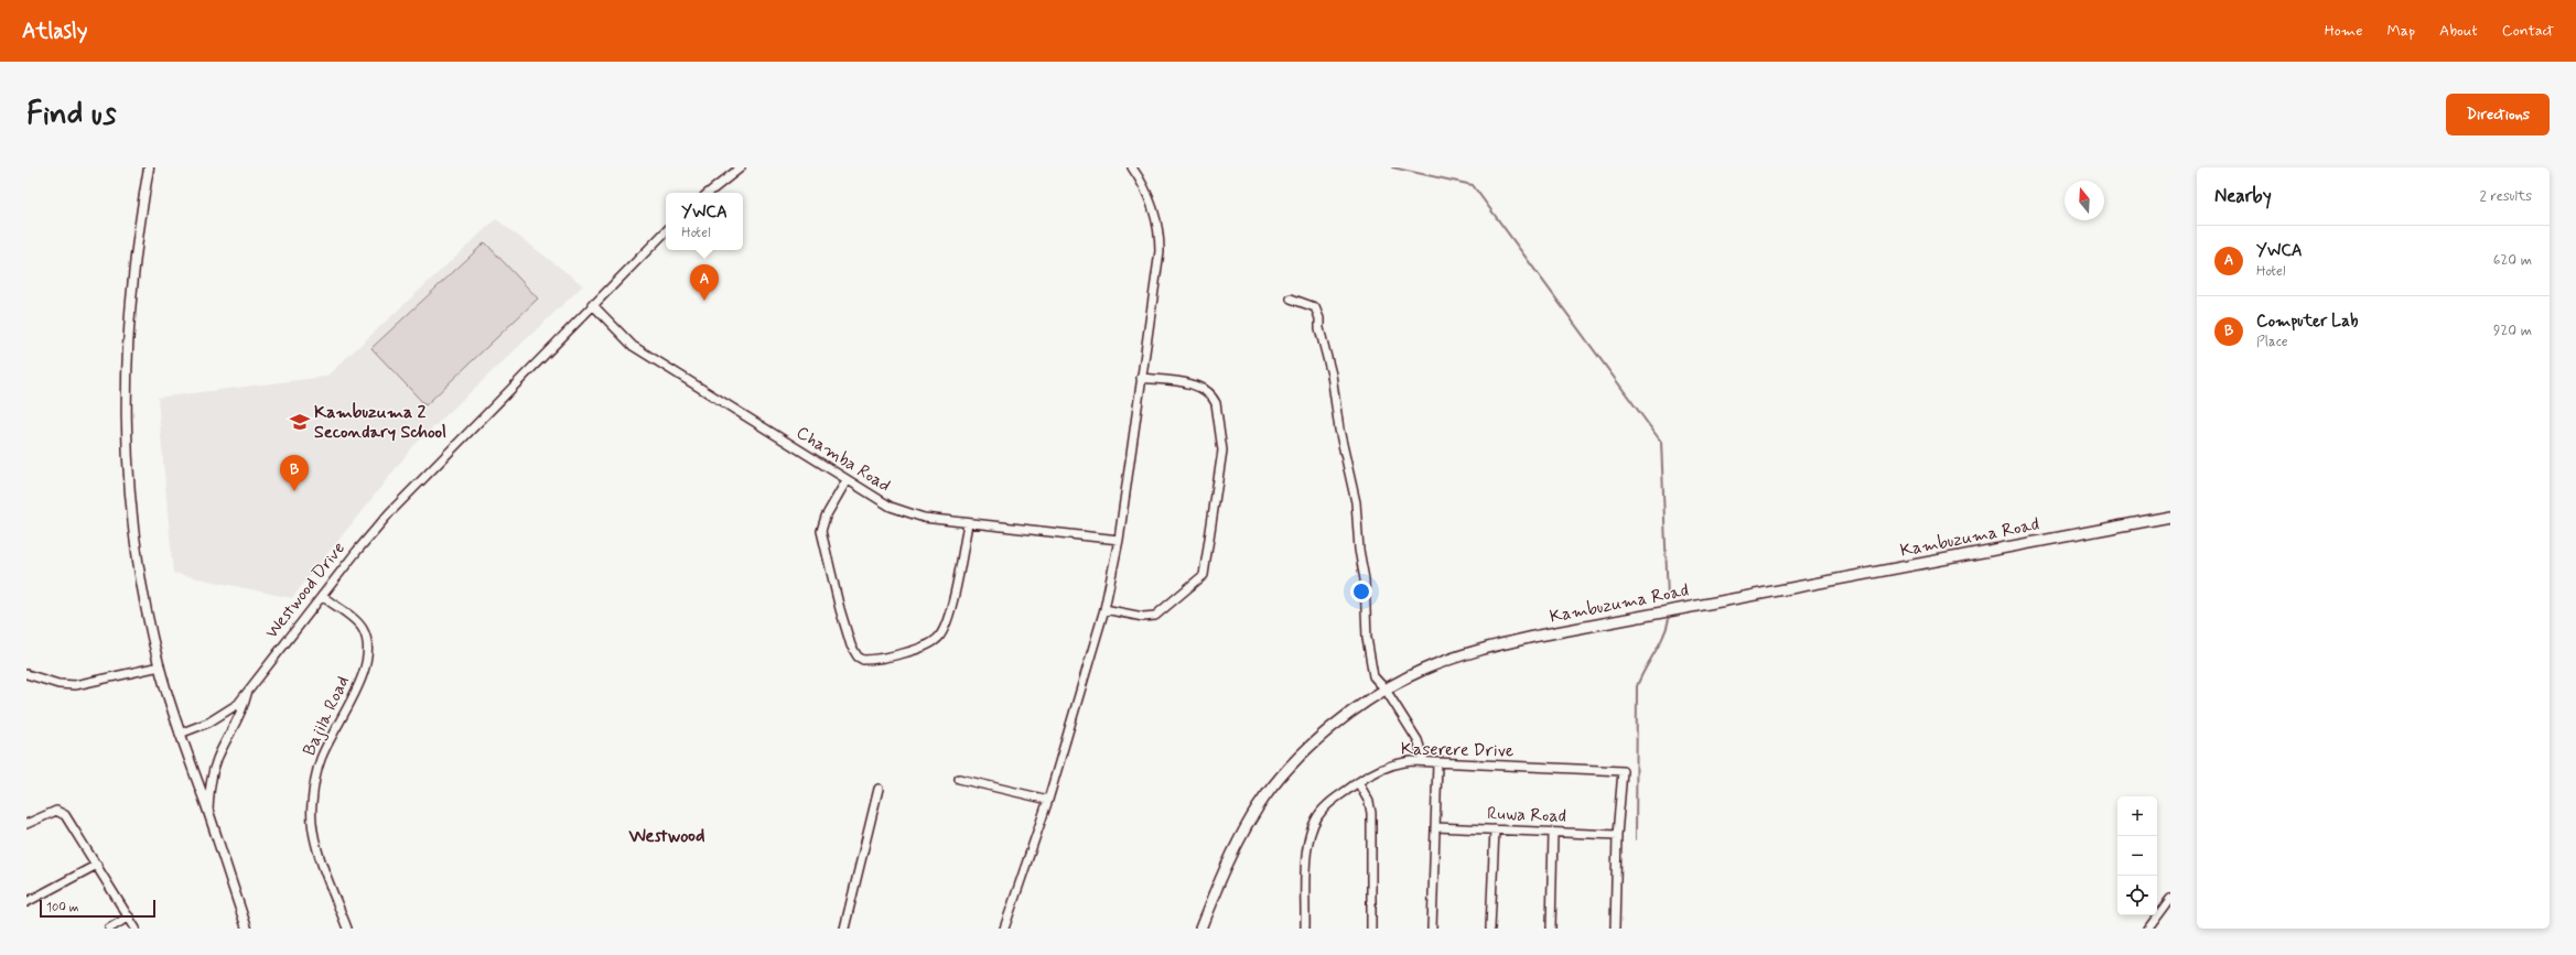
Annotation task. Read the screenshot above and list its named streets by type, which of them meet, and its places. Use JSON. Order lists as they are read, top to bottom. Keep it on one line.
{"streets":{"main road":["Kambuzuma Road"],"street":["Chamba Road","Westwood Drive","Bajila Road","Kaserere Drive","Ruwa Road"]},"crossings":[["Chamba Road","Westwood Drive"],["Westwood Drive","Bajila Road"],["Kaserere Drive","Ruwa Road"]],"districts":["Westwood"],"places":{"school or university":["Kambuzuma 2 Secondary School"]},"scale_bar":"100 m","north":"top","page":{"header":"Atlasly","nav":["Home","Map","About","Contact"],"buttons":"Directions","title":"Find us","heading":["Nearby","2 results"],"popup":["YWCA","Hotel"],"list":[{"mark":"A","name":"YWCA","note":"Hotel","value":"620 m"},{"mark":"B","name":"Computer Lab","note":"Place","value":"920 m"}],"pins":["A","B"],"map_buttons":["+","−"],"scale":"100 m"}}
